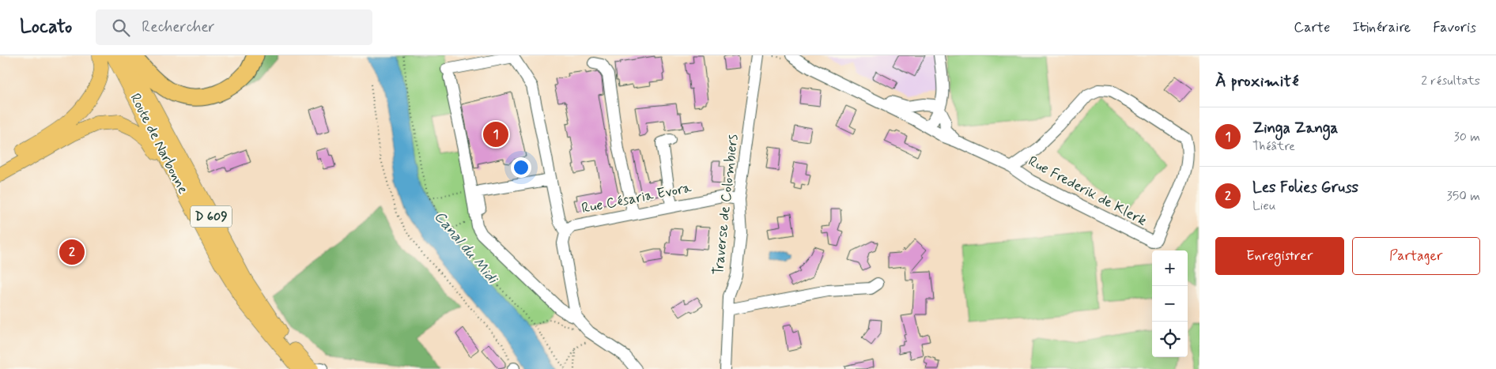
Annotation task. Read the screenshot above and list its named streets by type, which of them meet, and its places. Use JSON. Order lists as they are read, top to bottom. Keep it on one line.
{"streets":{"main road":["Route de Narbonne","D 609"],"street":["Rue Frederik de Klerk","Rue Césaria Evora","Traverse de Colombiers"]},"crossings":[["Rue Césaria Evora","Traverse de Colombiers"]],"water":["Canal du Midi"],"page":{"header":"Locato","search":"Rechercher","nav":["Carte","Itinéraire","Favoris"],"heading":["À proximité","2 résultats"],"list":[{"mark":"1","name":"Zinga Zanga","note":"Théâtre","value":"30 m"},{"mark":"2","name":"Les Folies Gruss","note":"Lieu","value":"350 m"}],"pins":["1","2"],"buttons":["Enregistrer","Partager"],"map_buttons":["+","−"]}}
